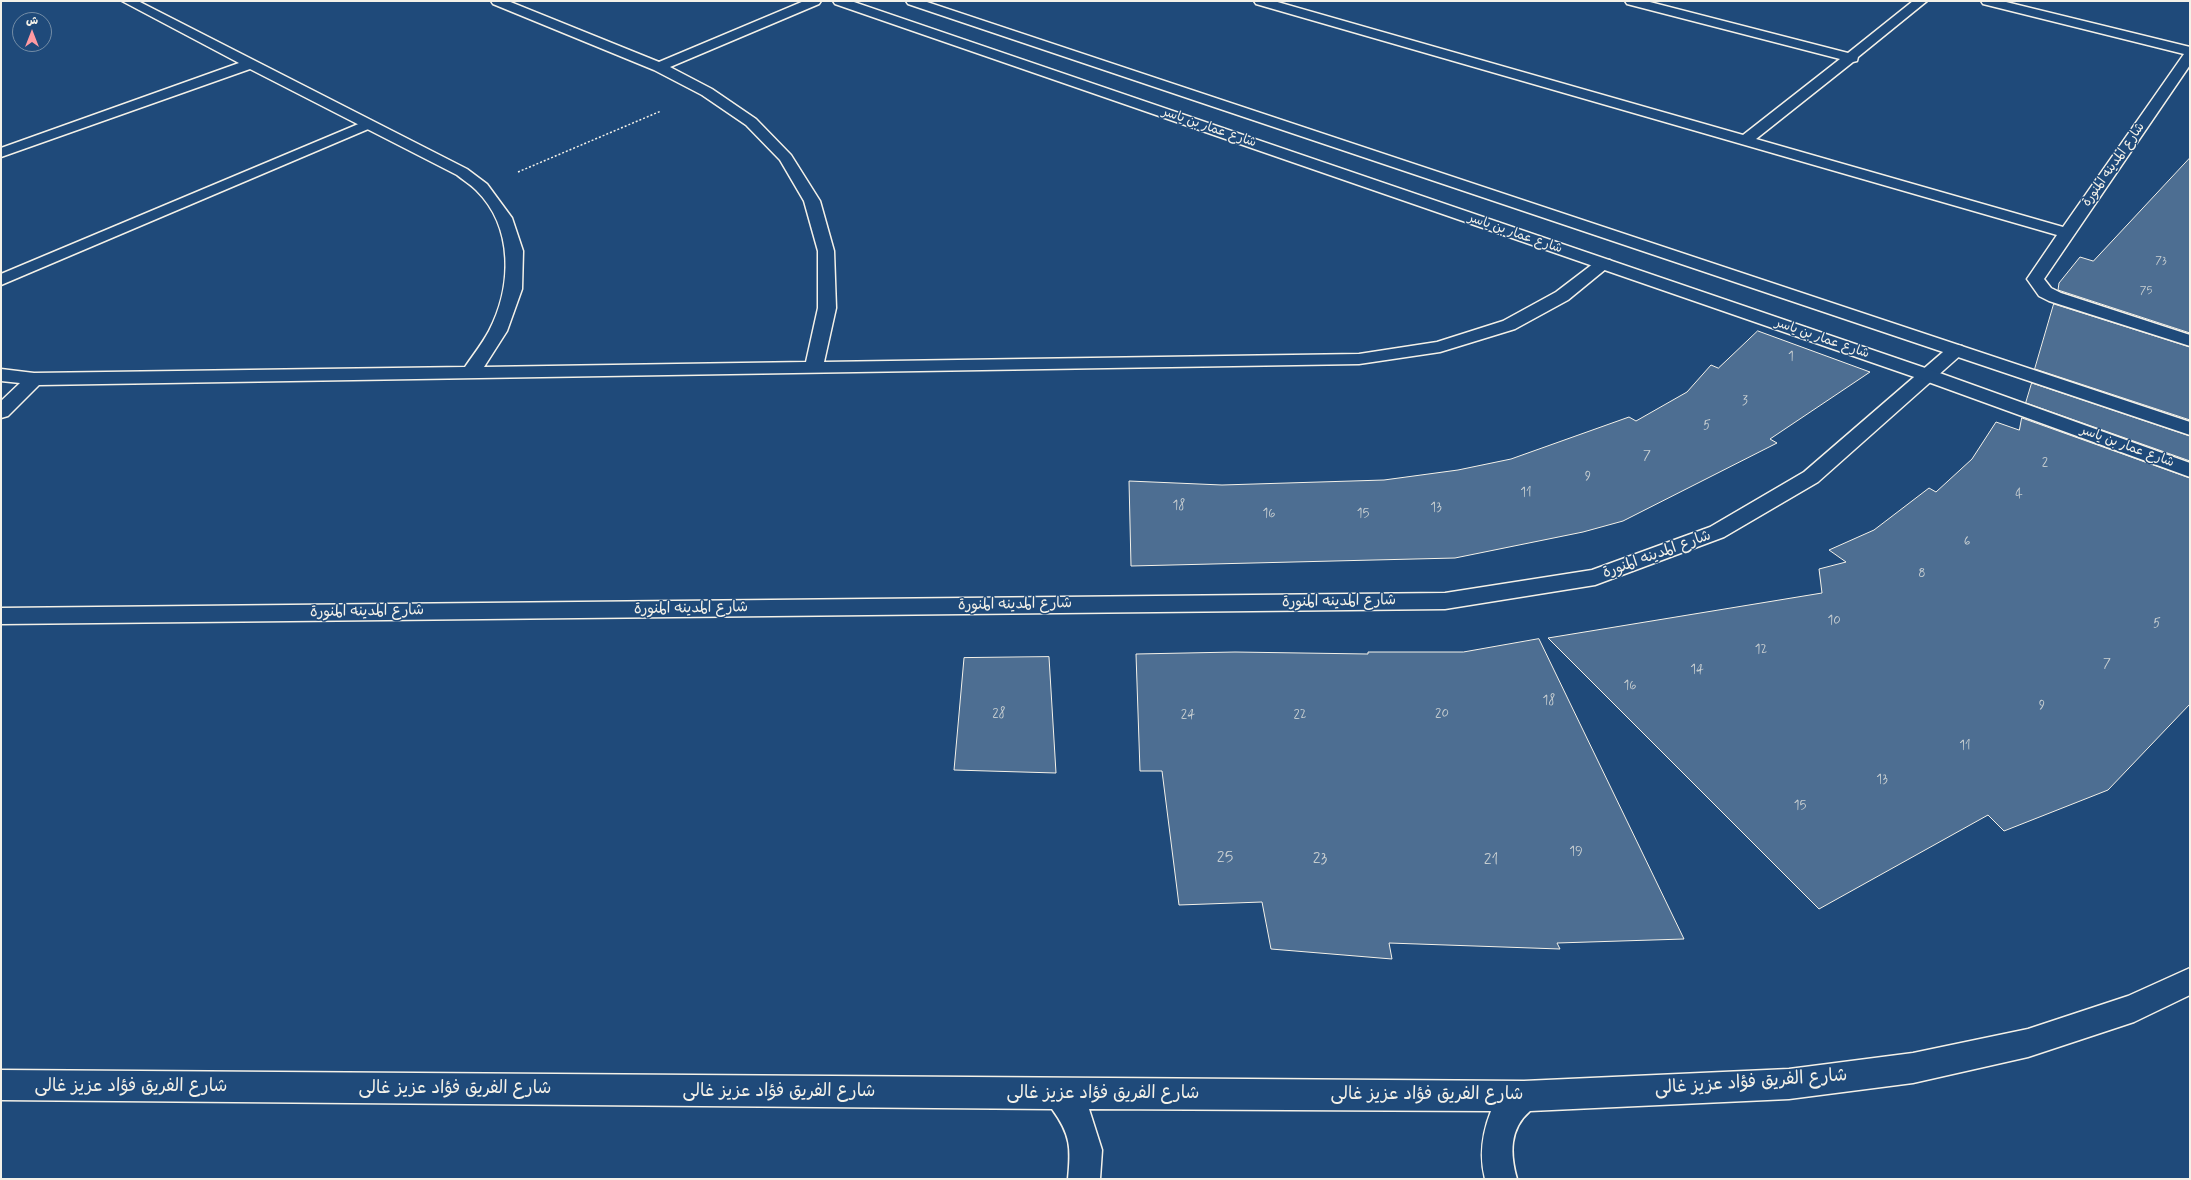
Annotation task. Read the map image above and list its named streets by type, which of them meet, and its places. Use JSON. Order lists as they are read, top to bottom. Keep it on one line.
{"streets":{"street":["شارع عمار بن ياسر","شارع المدينه المنورة","شارع الفريق فؤاد عزيز غالى"]},"crossings":[["شارع عمار بن ياسر","شارع المدينه المنورة"]],"house_numbers":["73","75","1","3","5","7","2","9","11","4","18","13","16","15","6","8","10","5","12","7","14","16","18","9","28","20","24","22","11","13","15","19","25","23","21"],"north":"top"}
